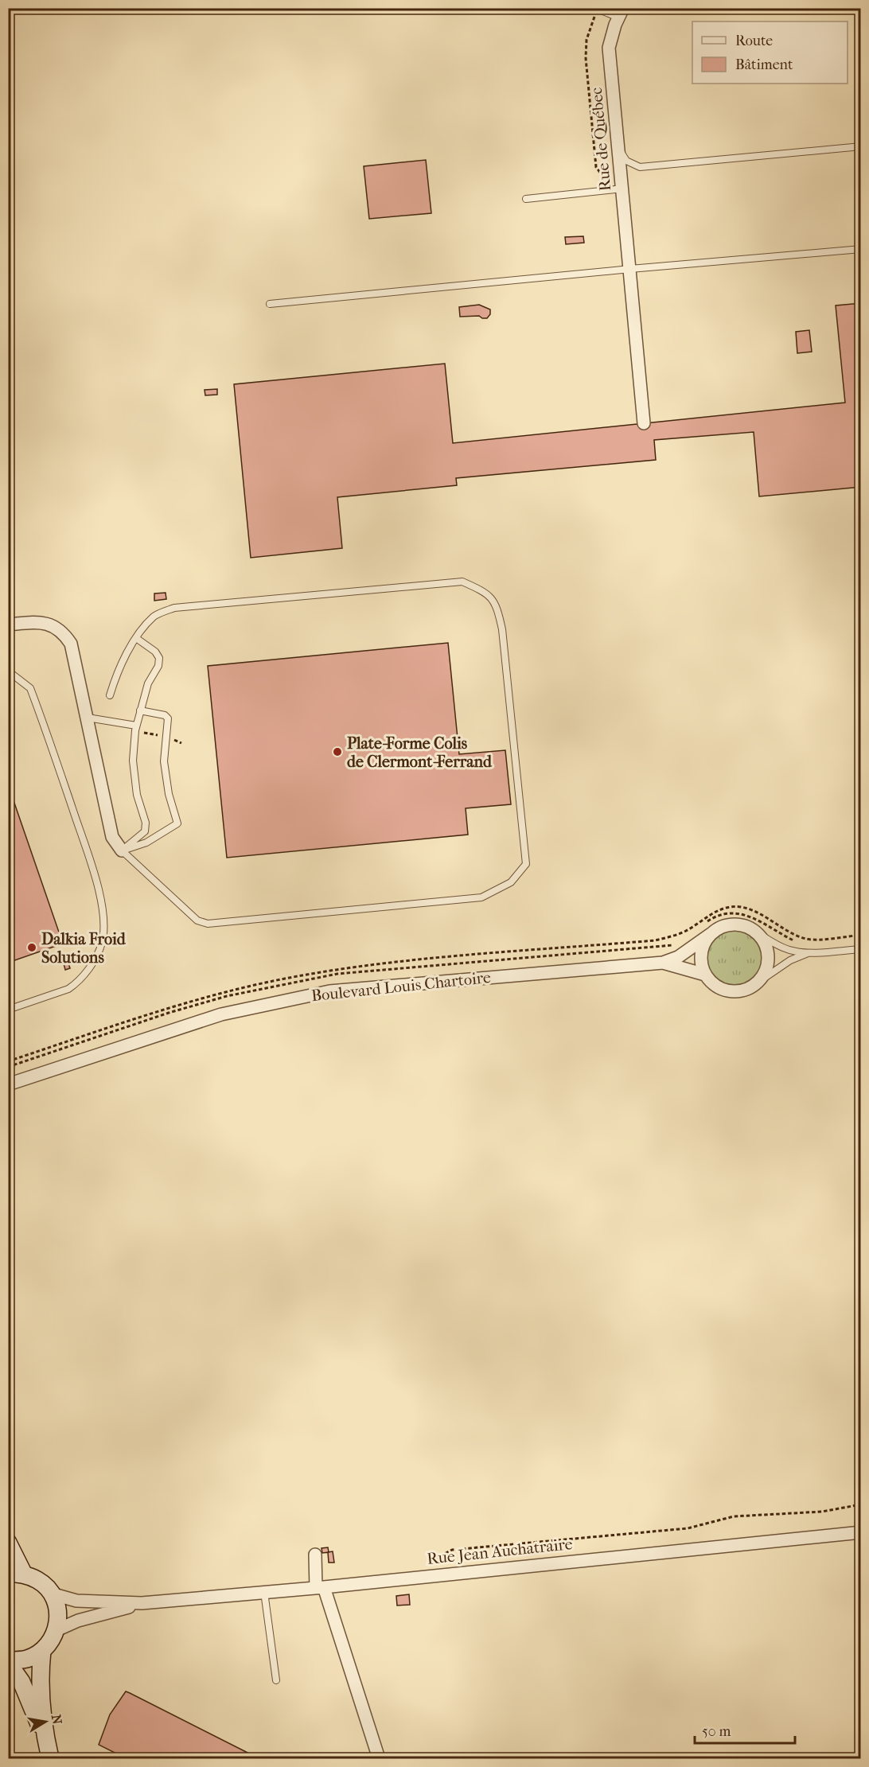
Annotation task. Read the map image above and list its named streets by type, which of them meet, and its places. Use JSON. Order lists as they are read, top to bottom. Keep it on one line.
{"streets":{"street":["Rue de Québec","Boulevard Louis Chartoire","Rue Jean Auchatraire"]},"places":["Plate-Forme Colis de Clermont-Ferrand","Dalkia Froid Solutions"],"legend":["Route","Bâtiment"],"scale_bar":"50 m","north":"right"}
